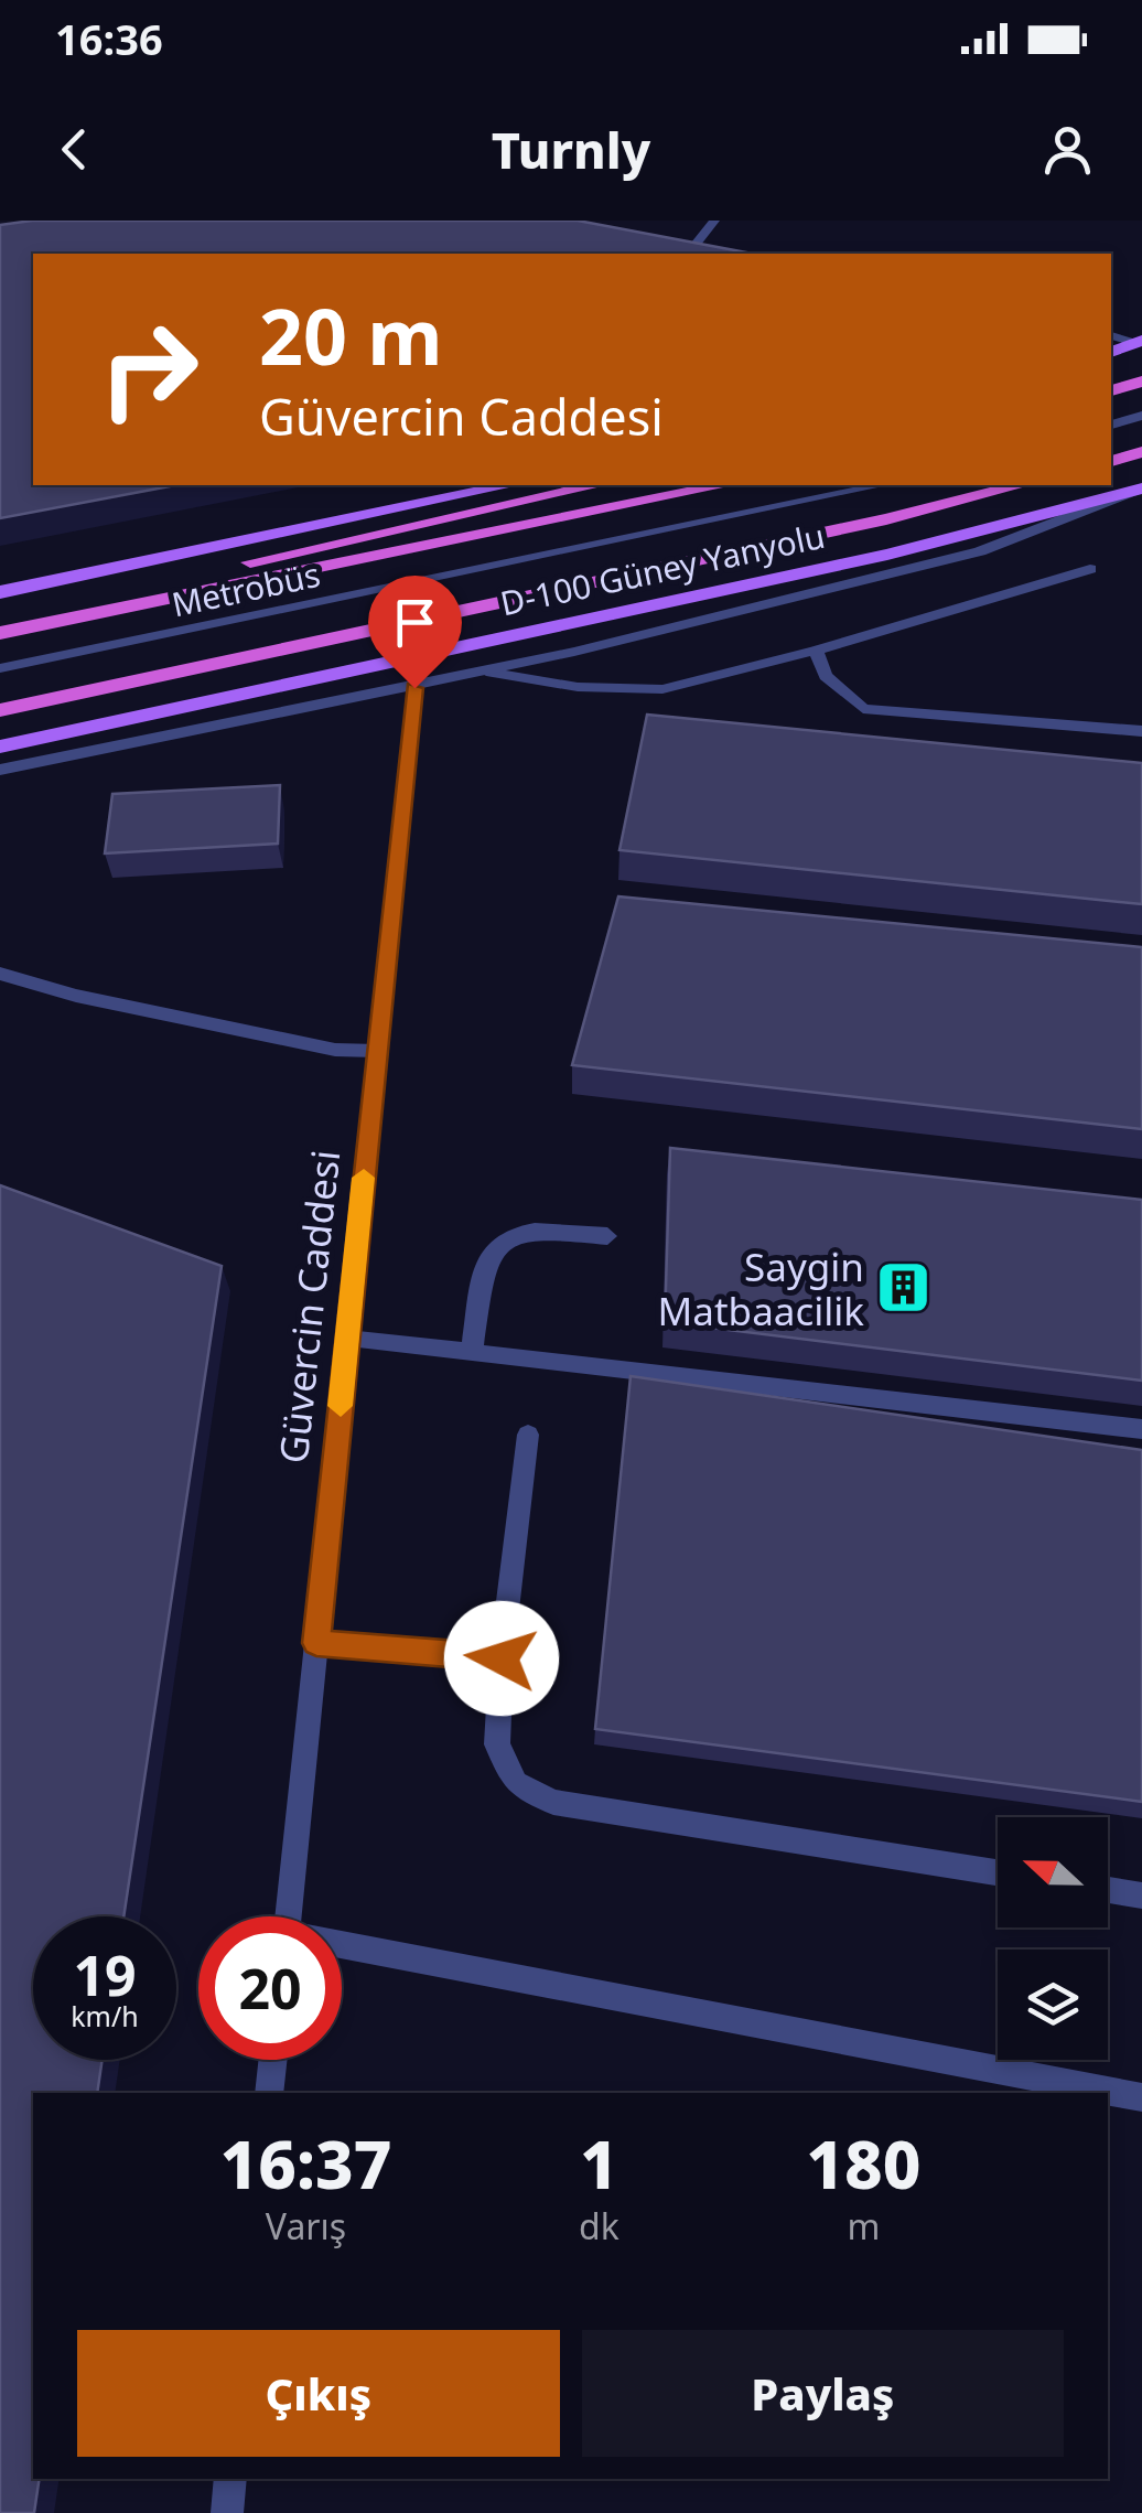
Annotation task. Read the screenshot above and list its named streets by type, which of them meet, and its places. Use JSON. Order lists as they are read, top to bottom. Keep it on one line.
{"streets":{"main road":["D-100 Güney Yanyolu"],"street":["Metrobüs","Güvercin Caddesi"]},"places":{"building":["Saygin Matbaacilik"]},"north":"left","page":{"status":"16:36","header":"Turnly","turn":["20 m","Güvercin Caddesi"],"speed":"19 km/h","limit":"20","eta":["16:37","Varış","1","dk","180","m"],"buttons":["Çıkış","Paylaş"]}}
